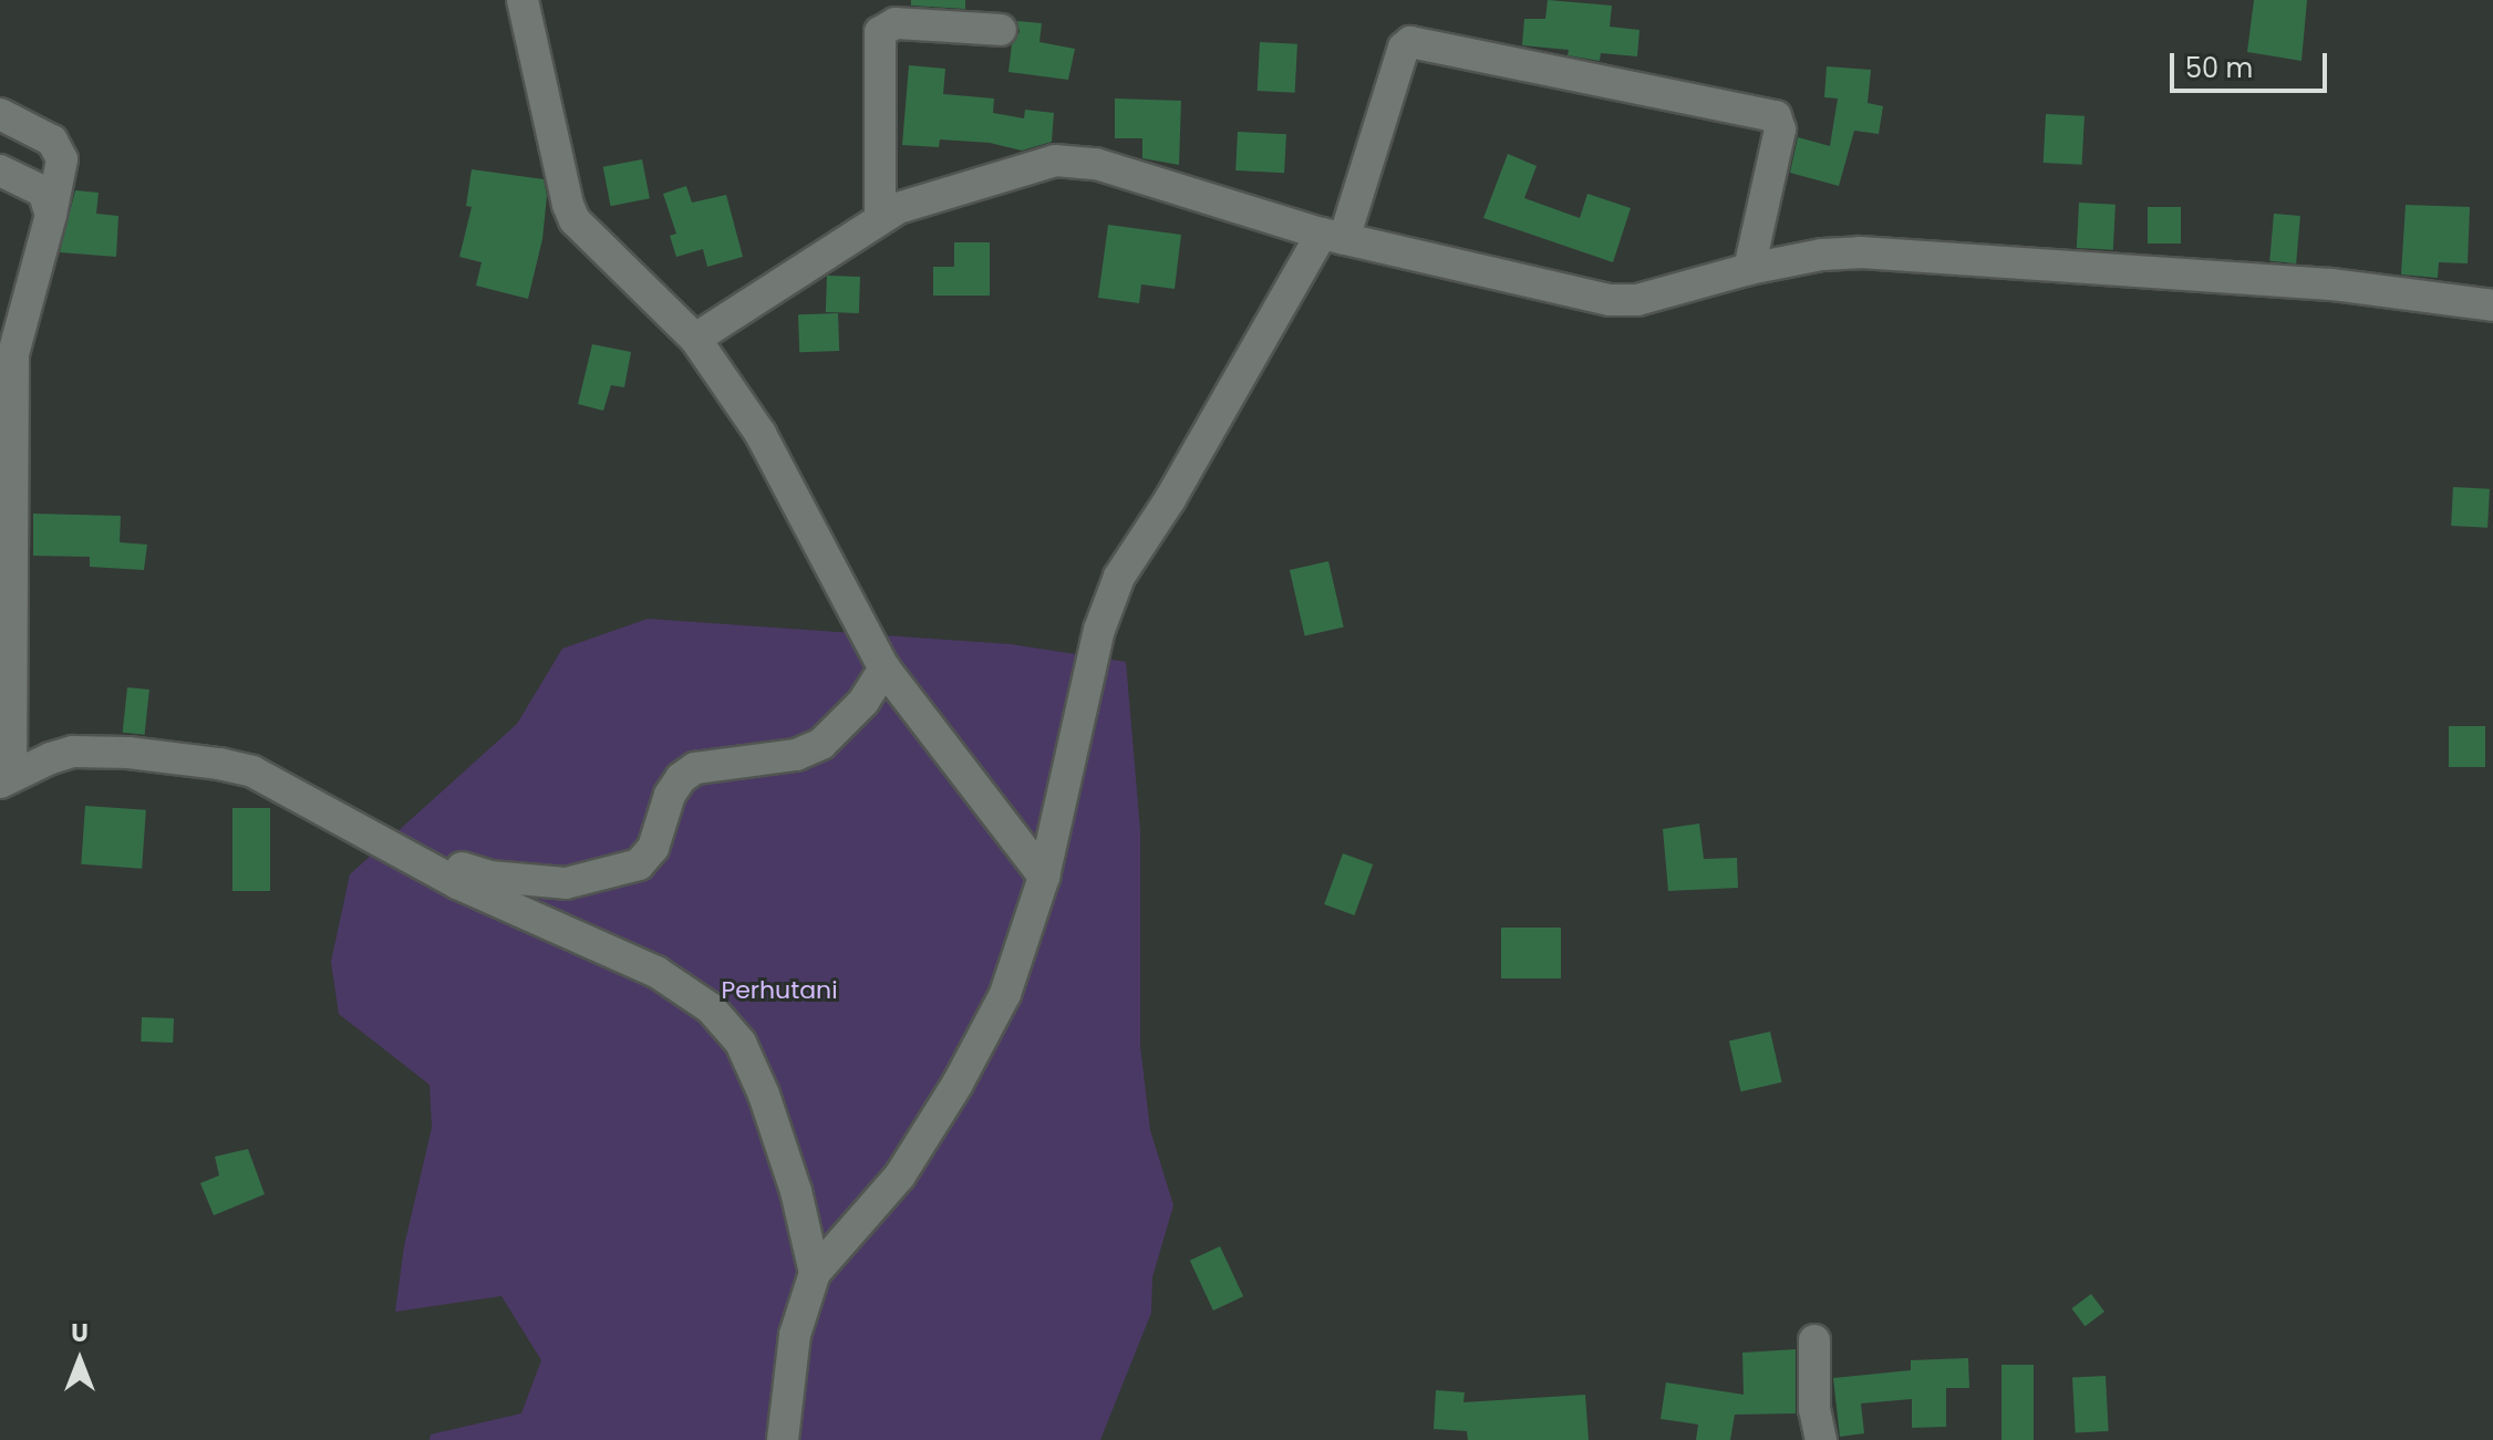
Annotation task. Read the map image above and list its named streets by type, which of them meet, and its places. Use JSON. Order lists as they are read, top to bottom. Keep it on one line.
{"parks":["Perhutani"],"scale_bar":"50 m","north":"top"}
